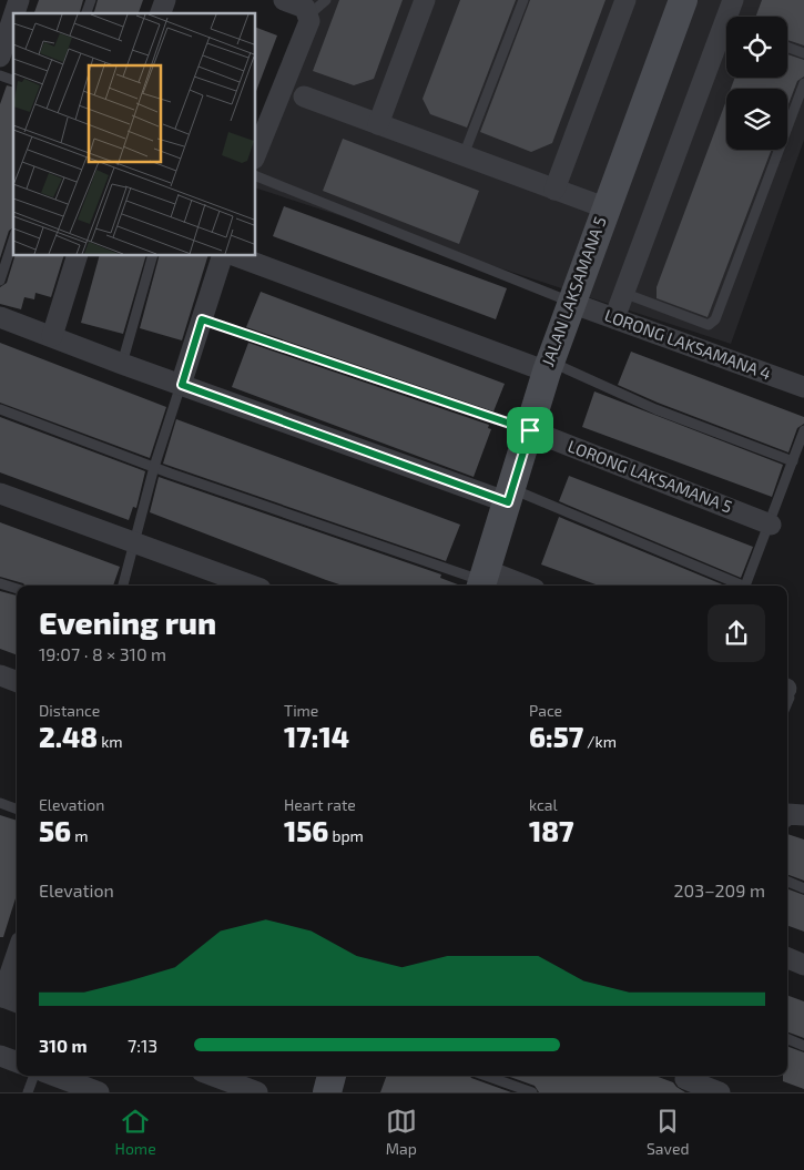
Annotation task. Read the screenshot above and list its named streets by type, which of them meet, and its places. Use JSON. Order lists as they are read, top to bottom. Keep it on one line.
{"streets":{"street":["JALAN LAKSAMANA 5","LORONG LAKSAMANA 4","LORONG LAKSAMANA 5"]},"crossings":[["JALAN LAKSAMANA 5","LORONG LAKSAMANA 4"],["JALAN LAKSAMANA 5","LORONG LAKSAMANA 5"]],"page":{"heading":["Evening run","19:07 · 8 × 310 m"],"stats":[["Distance","2.48 km"],["Time","17:14"],["Pace","6:57 /km"],["Elevation","56 m"],["Heart rate","156 bpm"],["kcal","187"]],"chart":["Elevation","203–209 m"],"list":[{"name":"310 m","note":"7:13"}],"tabs":["Home","Map","Saved"]}}
